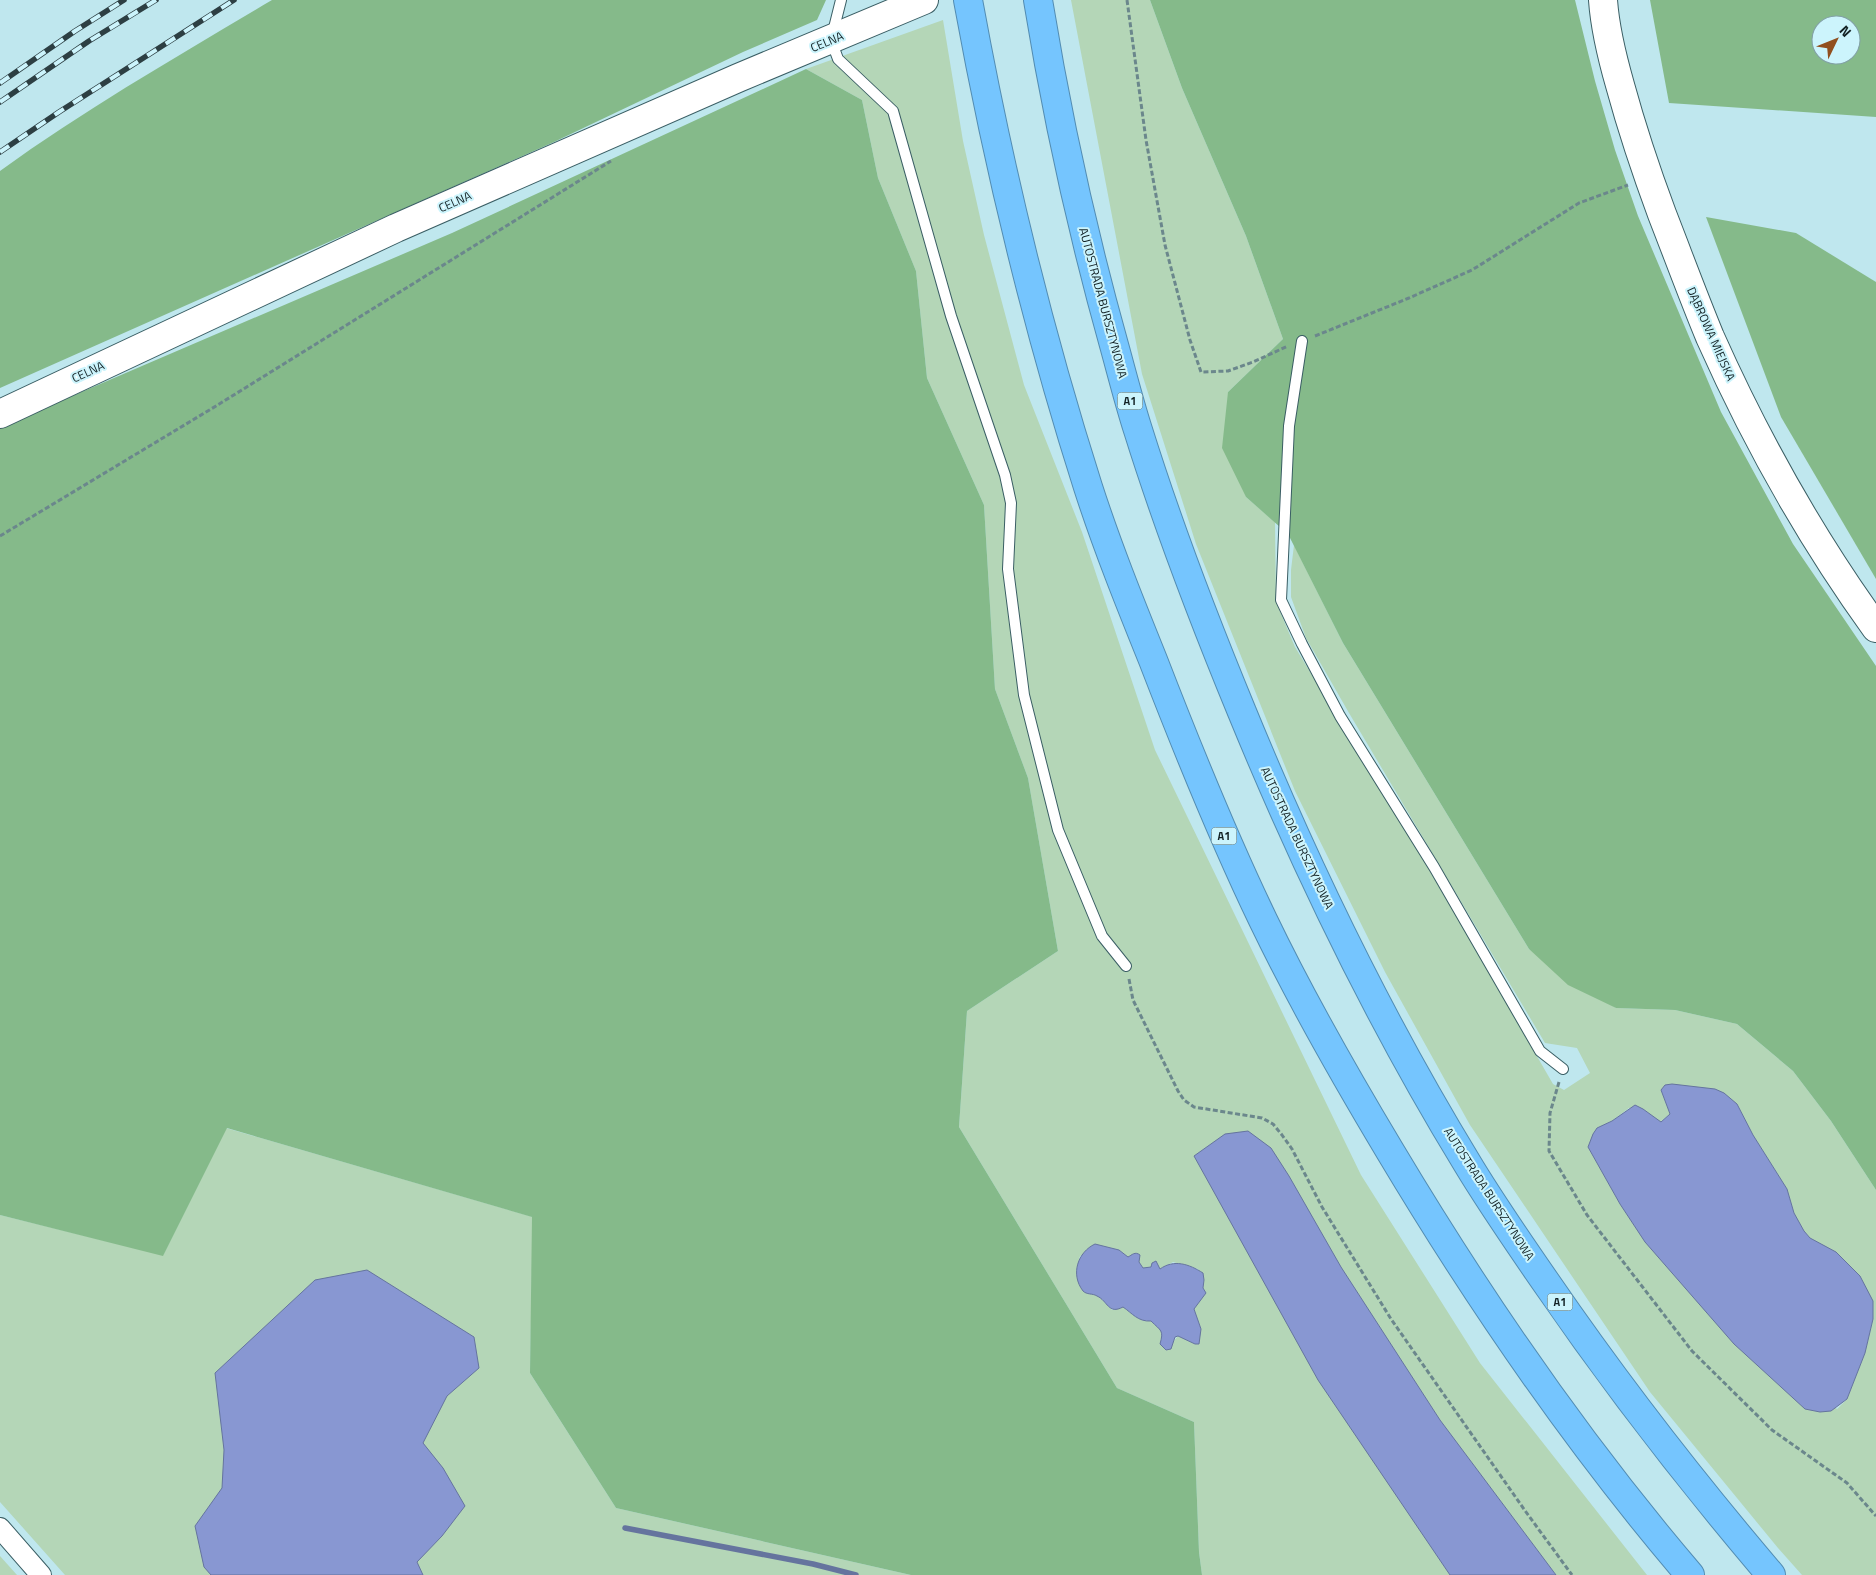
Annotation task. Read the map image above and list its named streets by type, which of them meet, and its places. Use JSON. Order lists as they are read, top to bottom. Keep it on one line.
{"streets":{"highway":["AUTOSTRADA BURSZTYNOWA","A1"],"street":["CELNA","DĄBROWA MIEJSKA"]},"north":"top right"}
